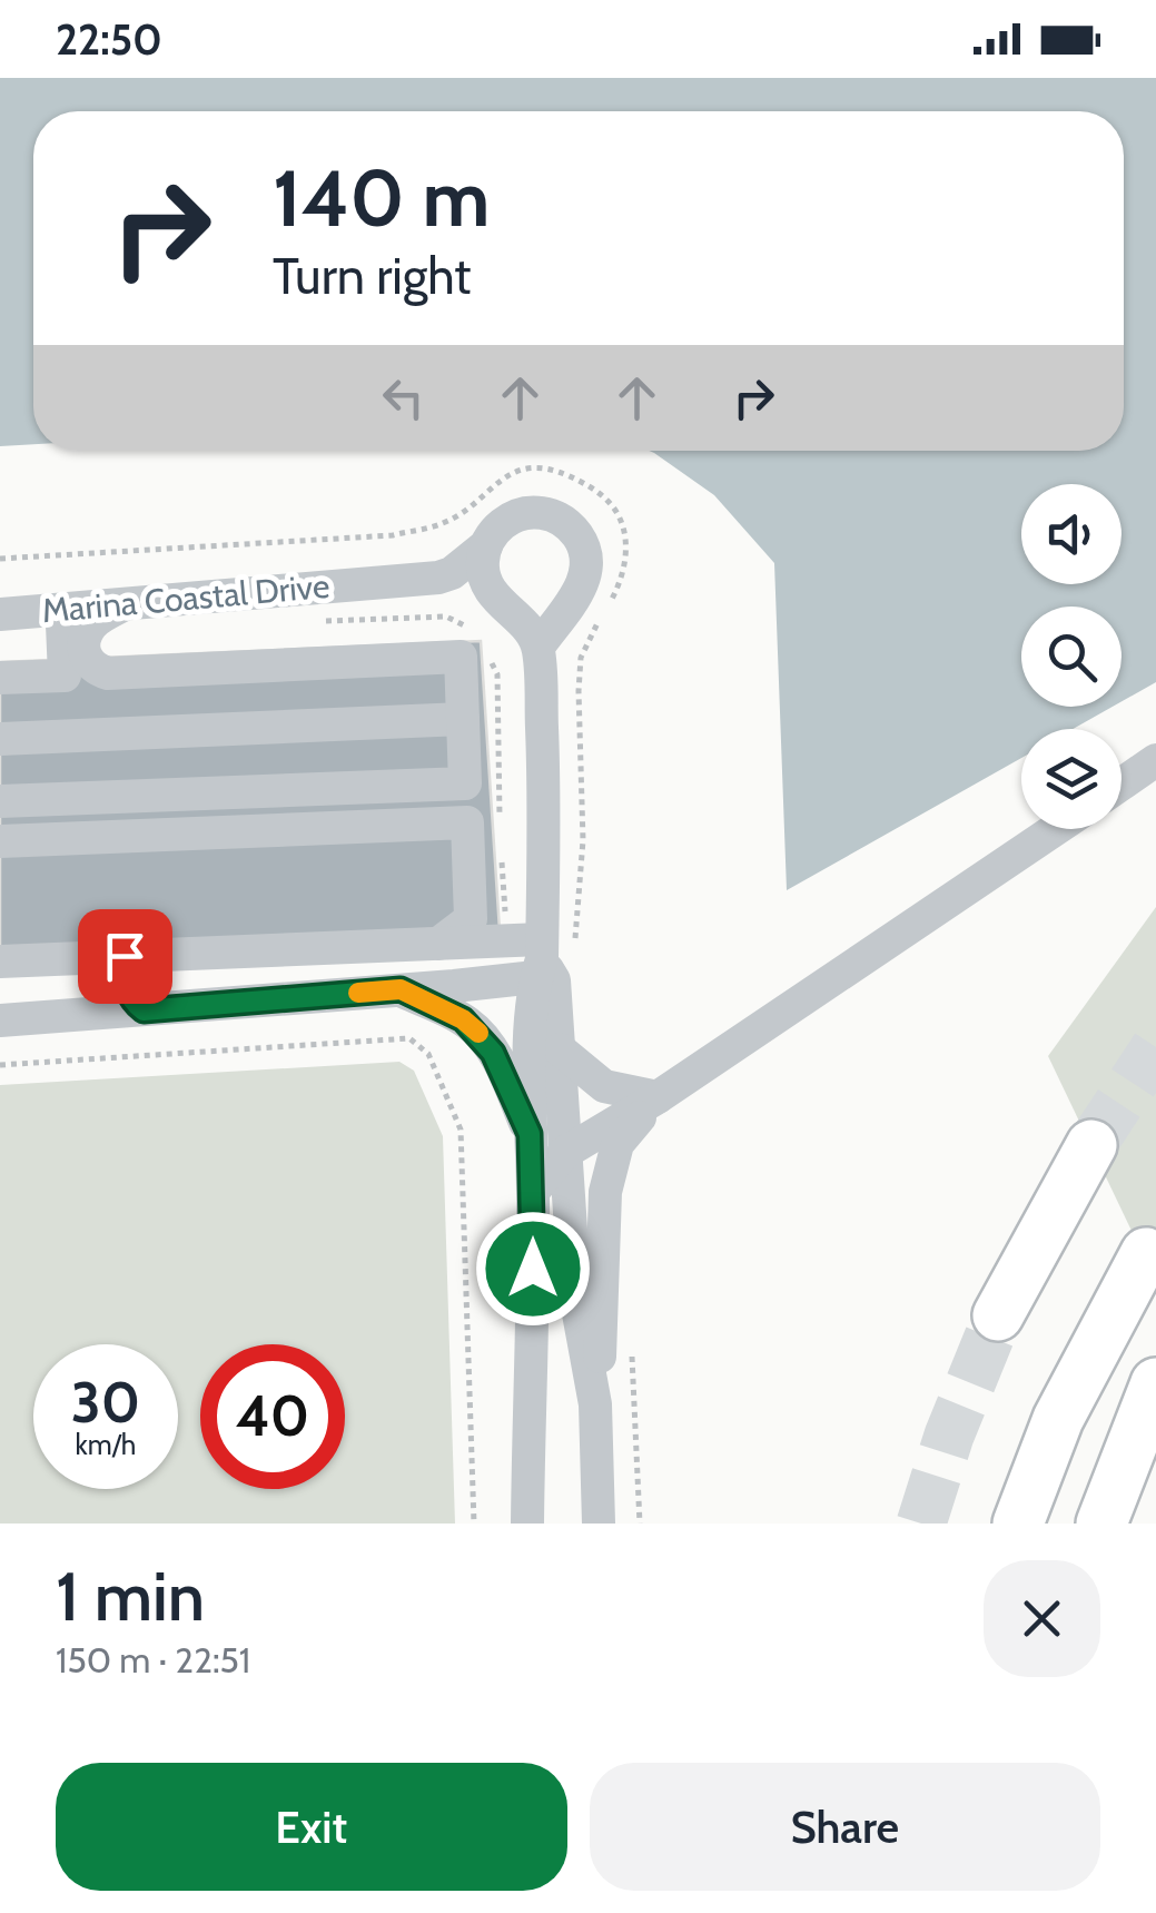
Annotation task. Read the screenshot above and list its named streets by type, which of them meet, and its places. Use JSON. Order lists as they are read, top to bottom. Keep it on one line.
{"streets":{"street":["Marina Coastal Drive"]},"page":{"status":"22:50","turn":["140 m","Turn right"],"speed":"30 km/h","limit":"40","heading":["1 min","150 m · 22:51"],"buttons":["Exit","Share"]}}
